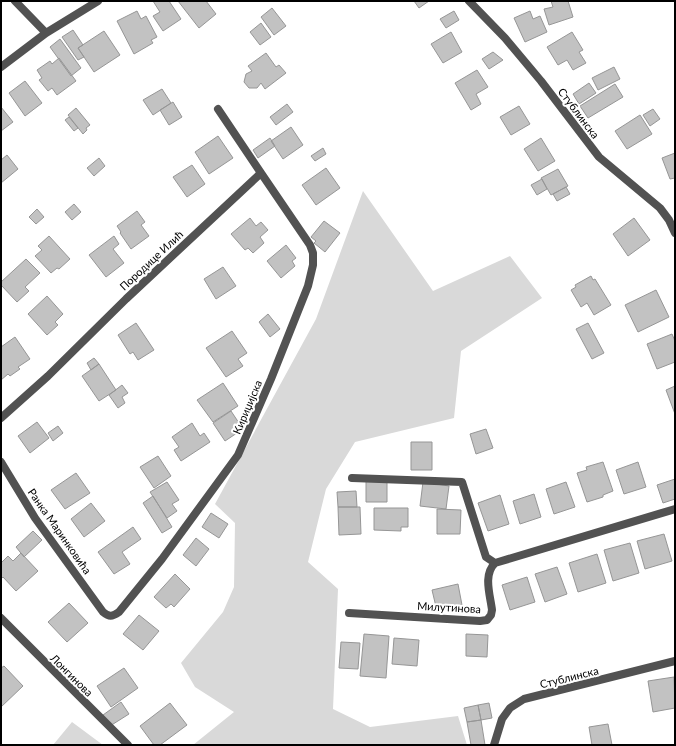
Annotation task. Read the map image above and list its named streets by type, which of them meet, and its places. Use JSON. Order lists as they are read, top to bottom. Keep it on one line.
{"streets":{"street":["Стублинска","Породице Илић","Кириџијска","Ранка Маринковића","Милутинова","Лонгинова"]},"crossings":[["Породице Илић","Кириџијска"],["Кириџијска","Ранка Маринковића"]]}
